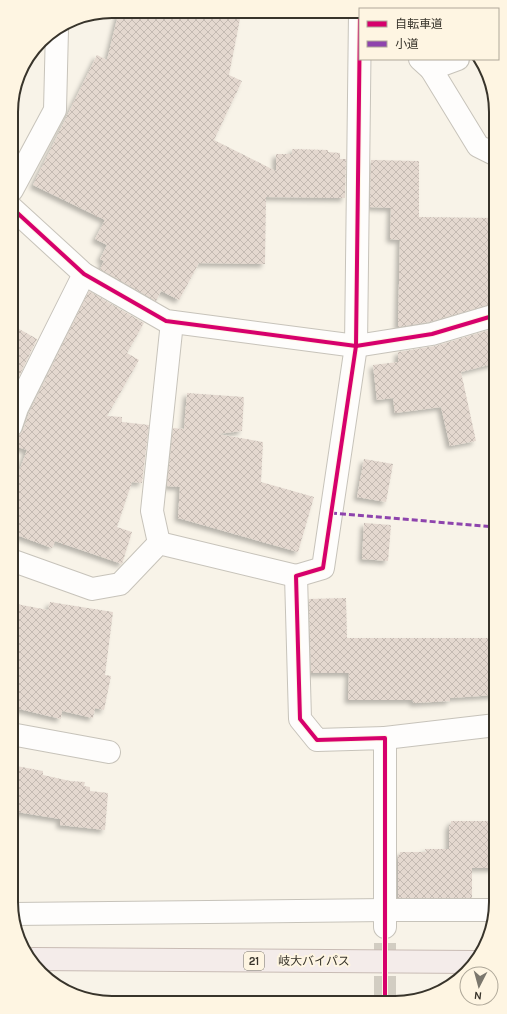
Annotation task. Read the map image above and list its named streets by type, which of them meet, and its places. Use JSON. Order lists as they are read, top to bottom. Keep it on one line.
{"streets":{"highway":["21","岐大バイパス"]},"legend":["自転車道","小道"],"north":"bottom"}
